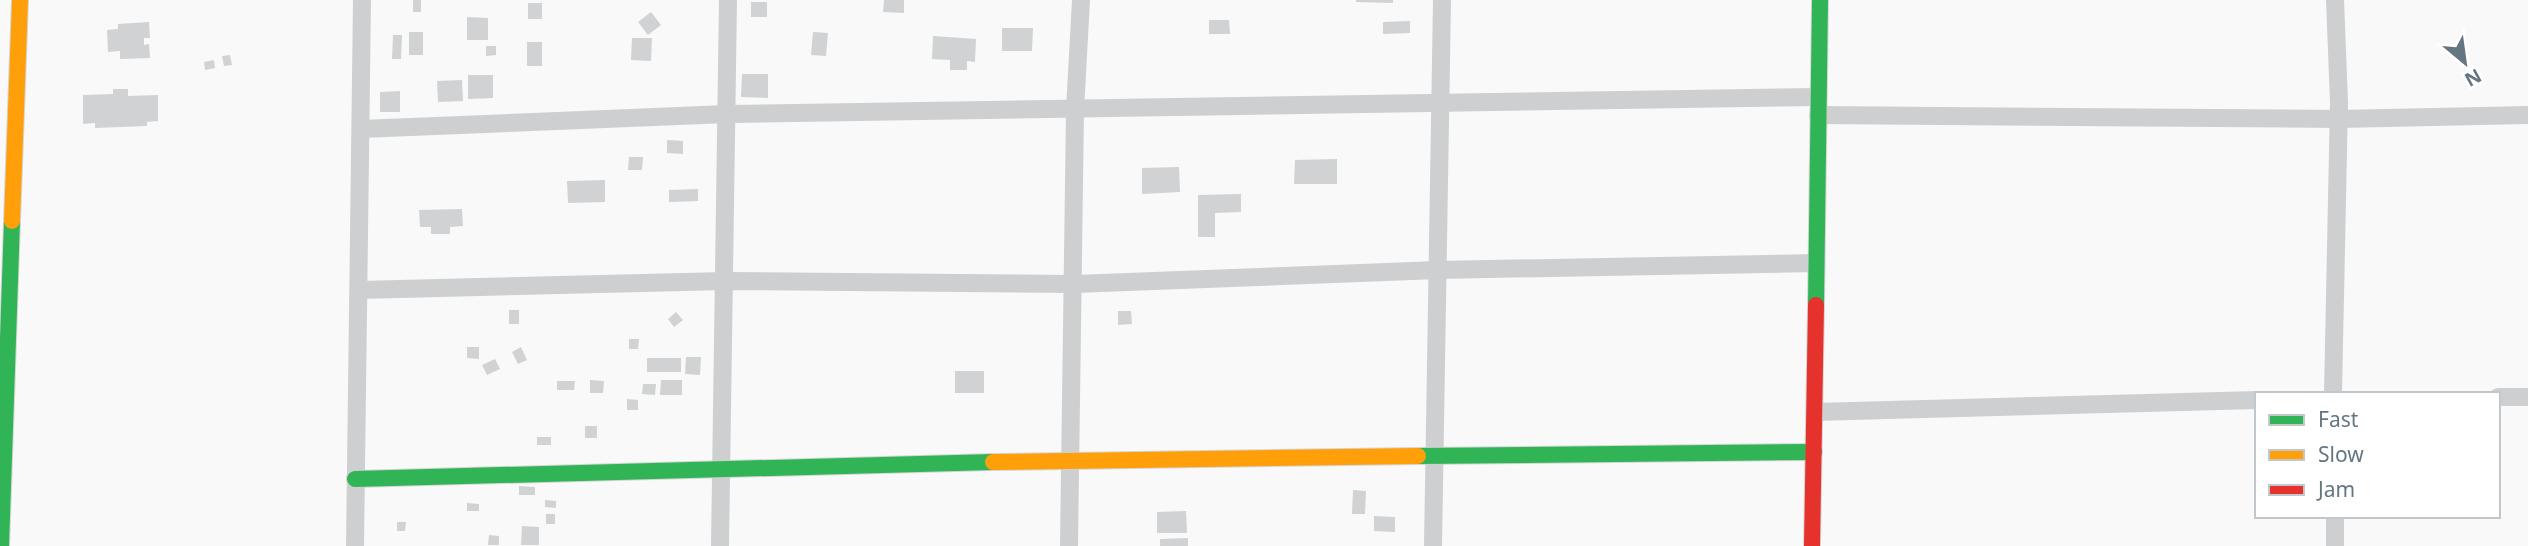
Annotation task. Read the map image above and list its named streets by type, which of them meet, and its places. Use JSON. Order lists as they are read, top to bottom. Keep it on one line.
{"legend":["Fast","Slow","Jam"],"north":"bottom right"}
